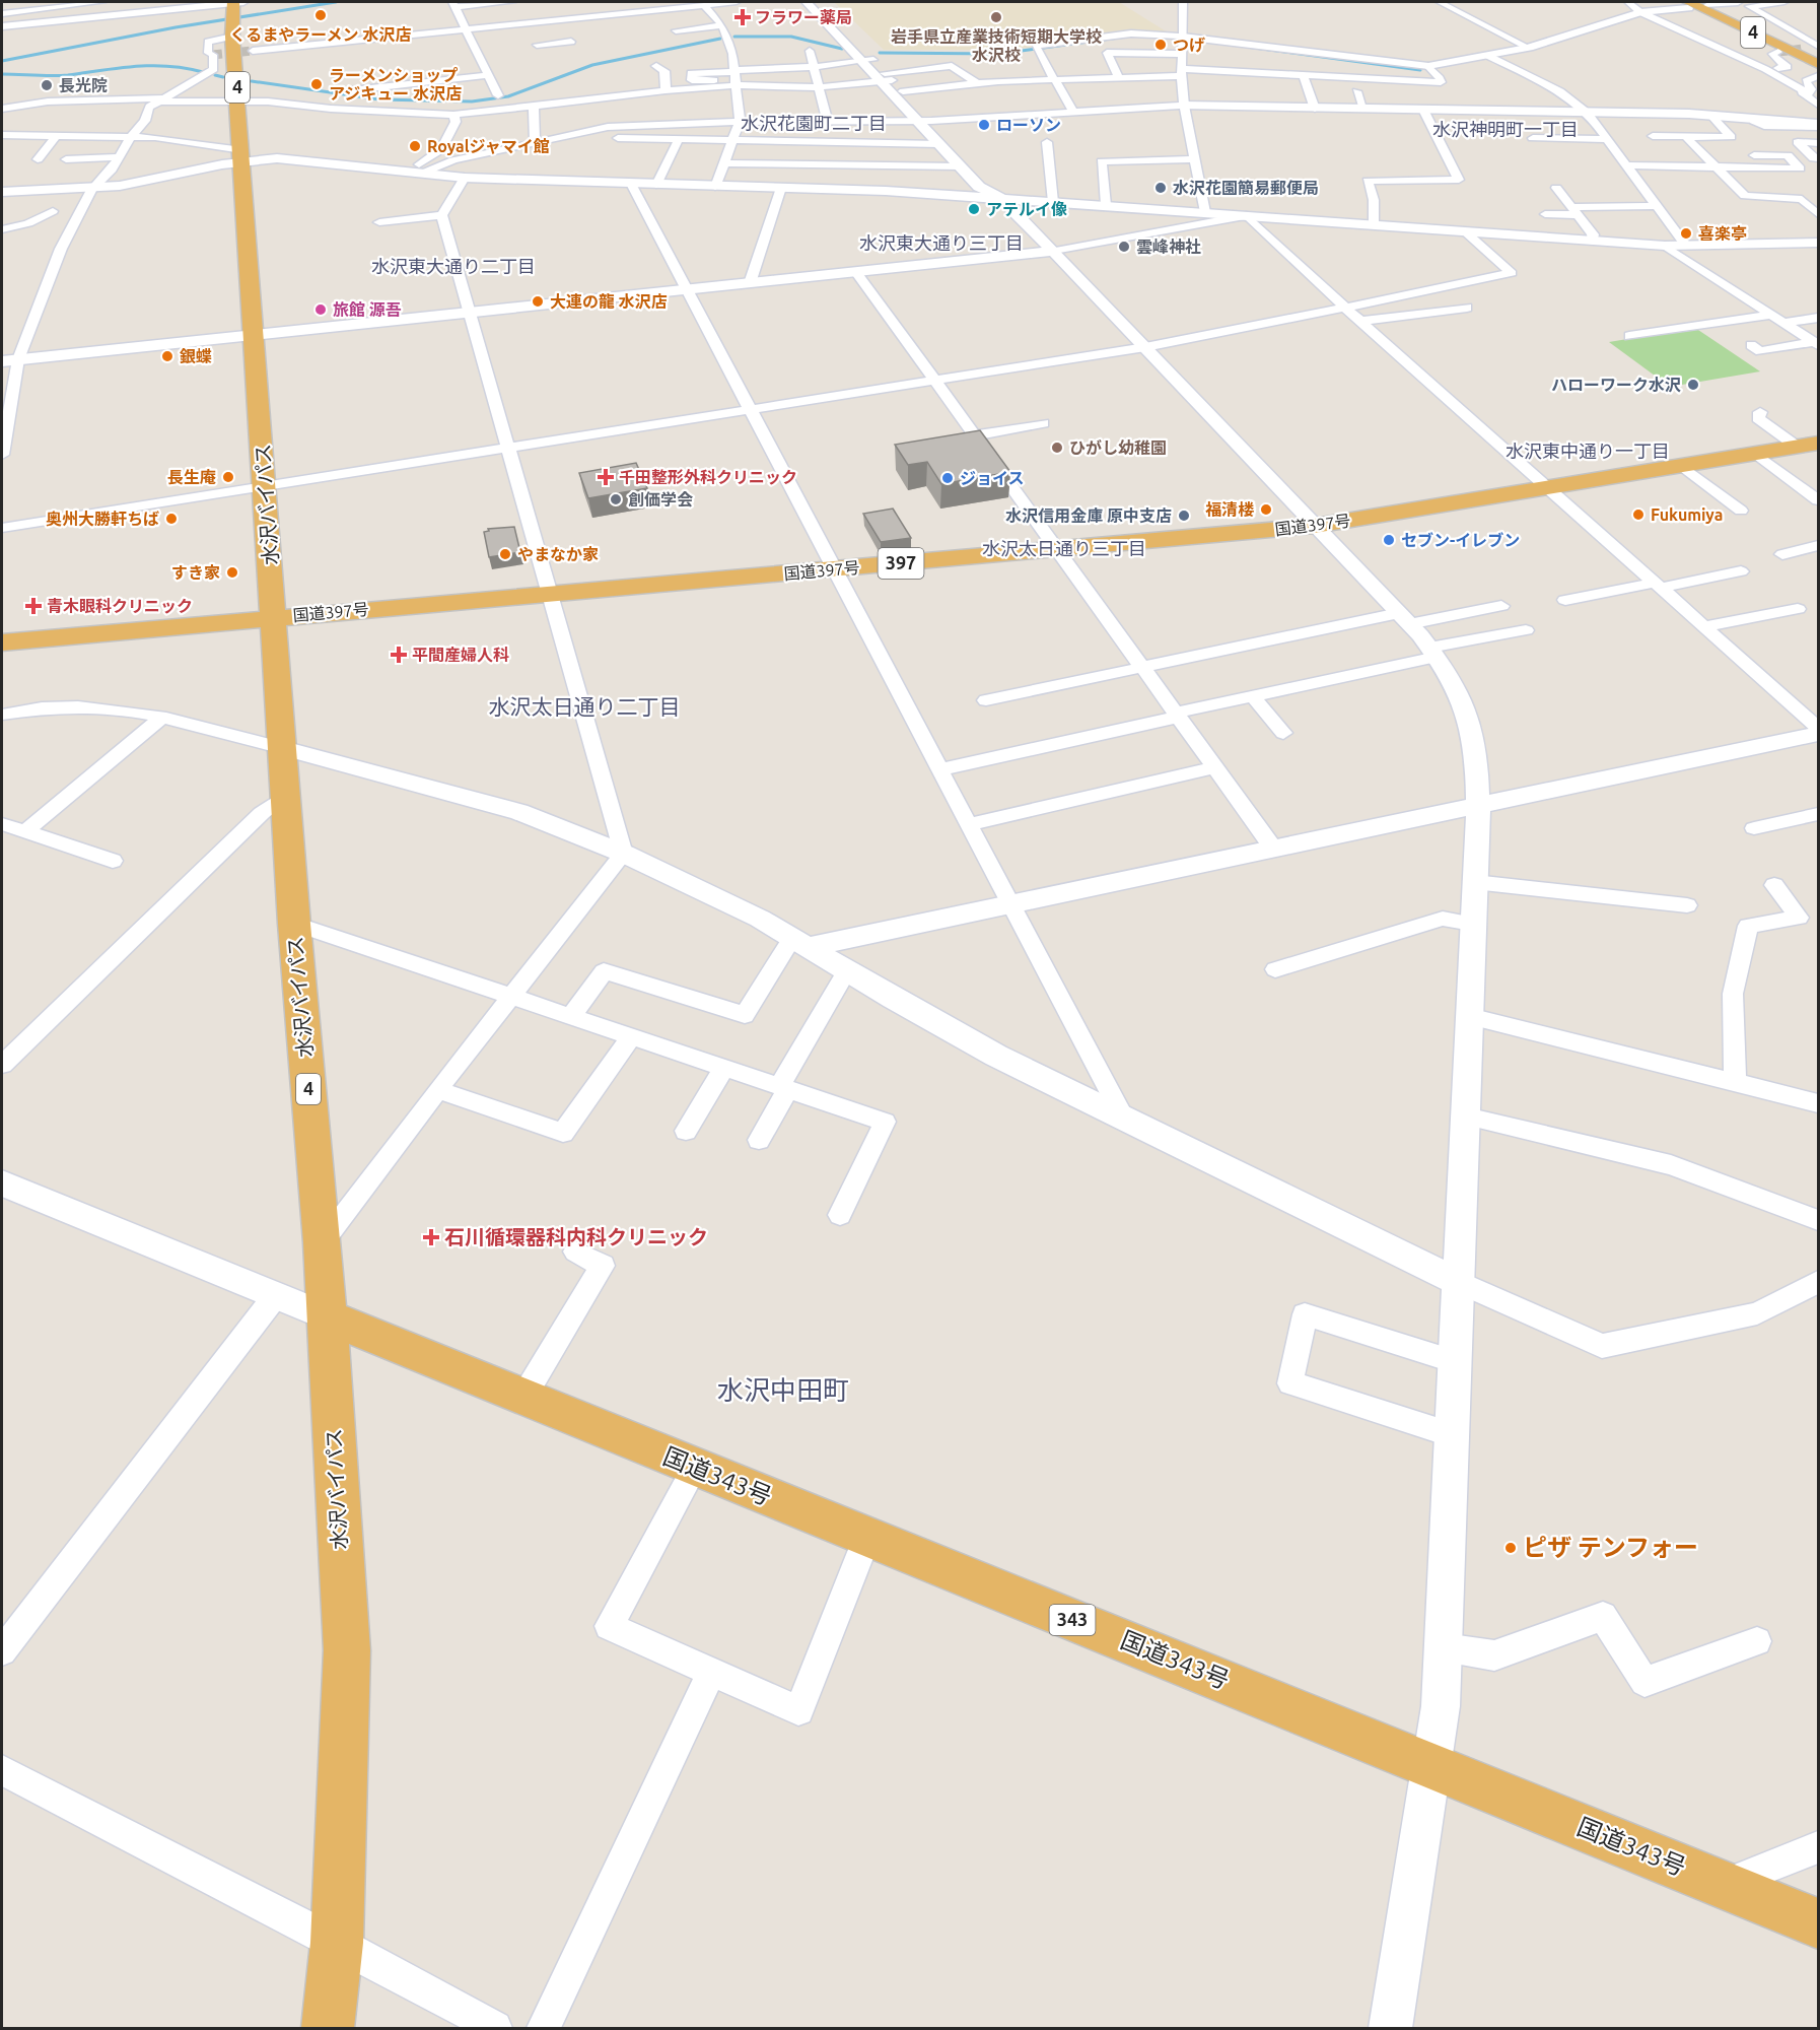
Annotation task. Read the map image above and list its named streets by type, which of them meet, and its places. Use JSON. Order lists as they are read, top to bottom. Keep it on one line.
{"streets":{"highway":["4","水沢バイパス","国道397号","397","国道343号","343"]},"crossings":[["水沢バイパス","国道397号"],["水沢バイパス","国道343号"]],"districts":["水沢花園町二丁目","水沢神明町一丁目","水沢東大通り三丁目","水沢東大通り二丁目","水沢東中通り一丁目","水沢太日通り三丁目","水沢太日通り二丁目","水沢中田町"],"places":{"other":["くるまやラーメン 水沢店","岩手県立産業技術短期大学校 水沢校","つげ","ラーメンショップ アジキュー 水沢店","長光院","ローソン","Royalジャマイ館","水沢花園簡易郵便局","アテルイ像","喜楽亭","雲峰神社","大連の龍 水沢店","旅館 源吾","銀蝶","ハローワーク水沢","ひがし幼稚園","長生庵","ジョイス","創価学会","福清楼","Fukumiya","水沢信用金庫 原中支店","奥州大勝軒ちば","セブン-イレブン","やまなか家","すき家","ピザ テンフォー"],"health":["フラワー薬局","千田整形外科クリニック","青木眼科クリニック","平間産婦人科","石川循環器科内科クリニック"]}}
